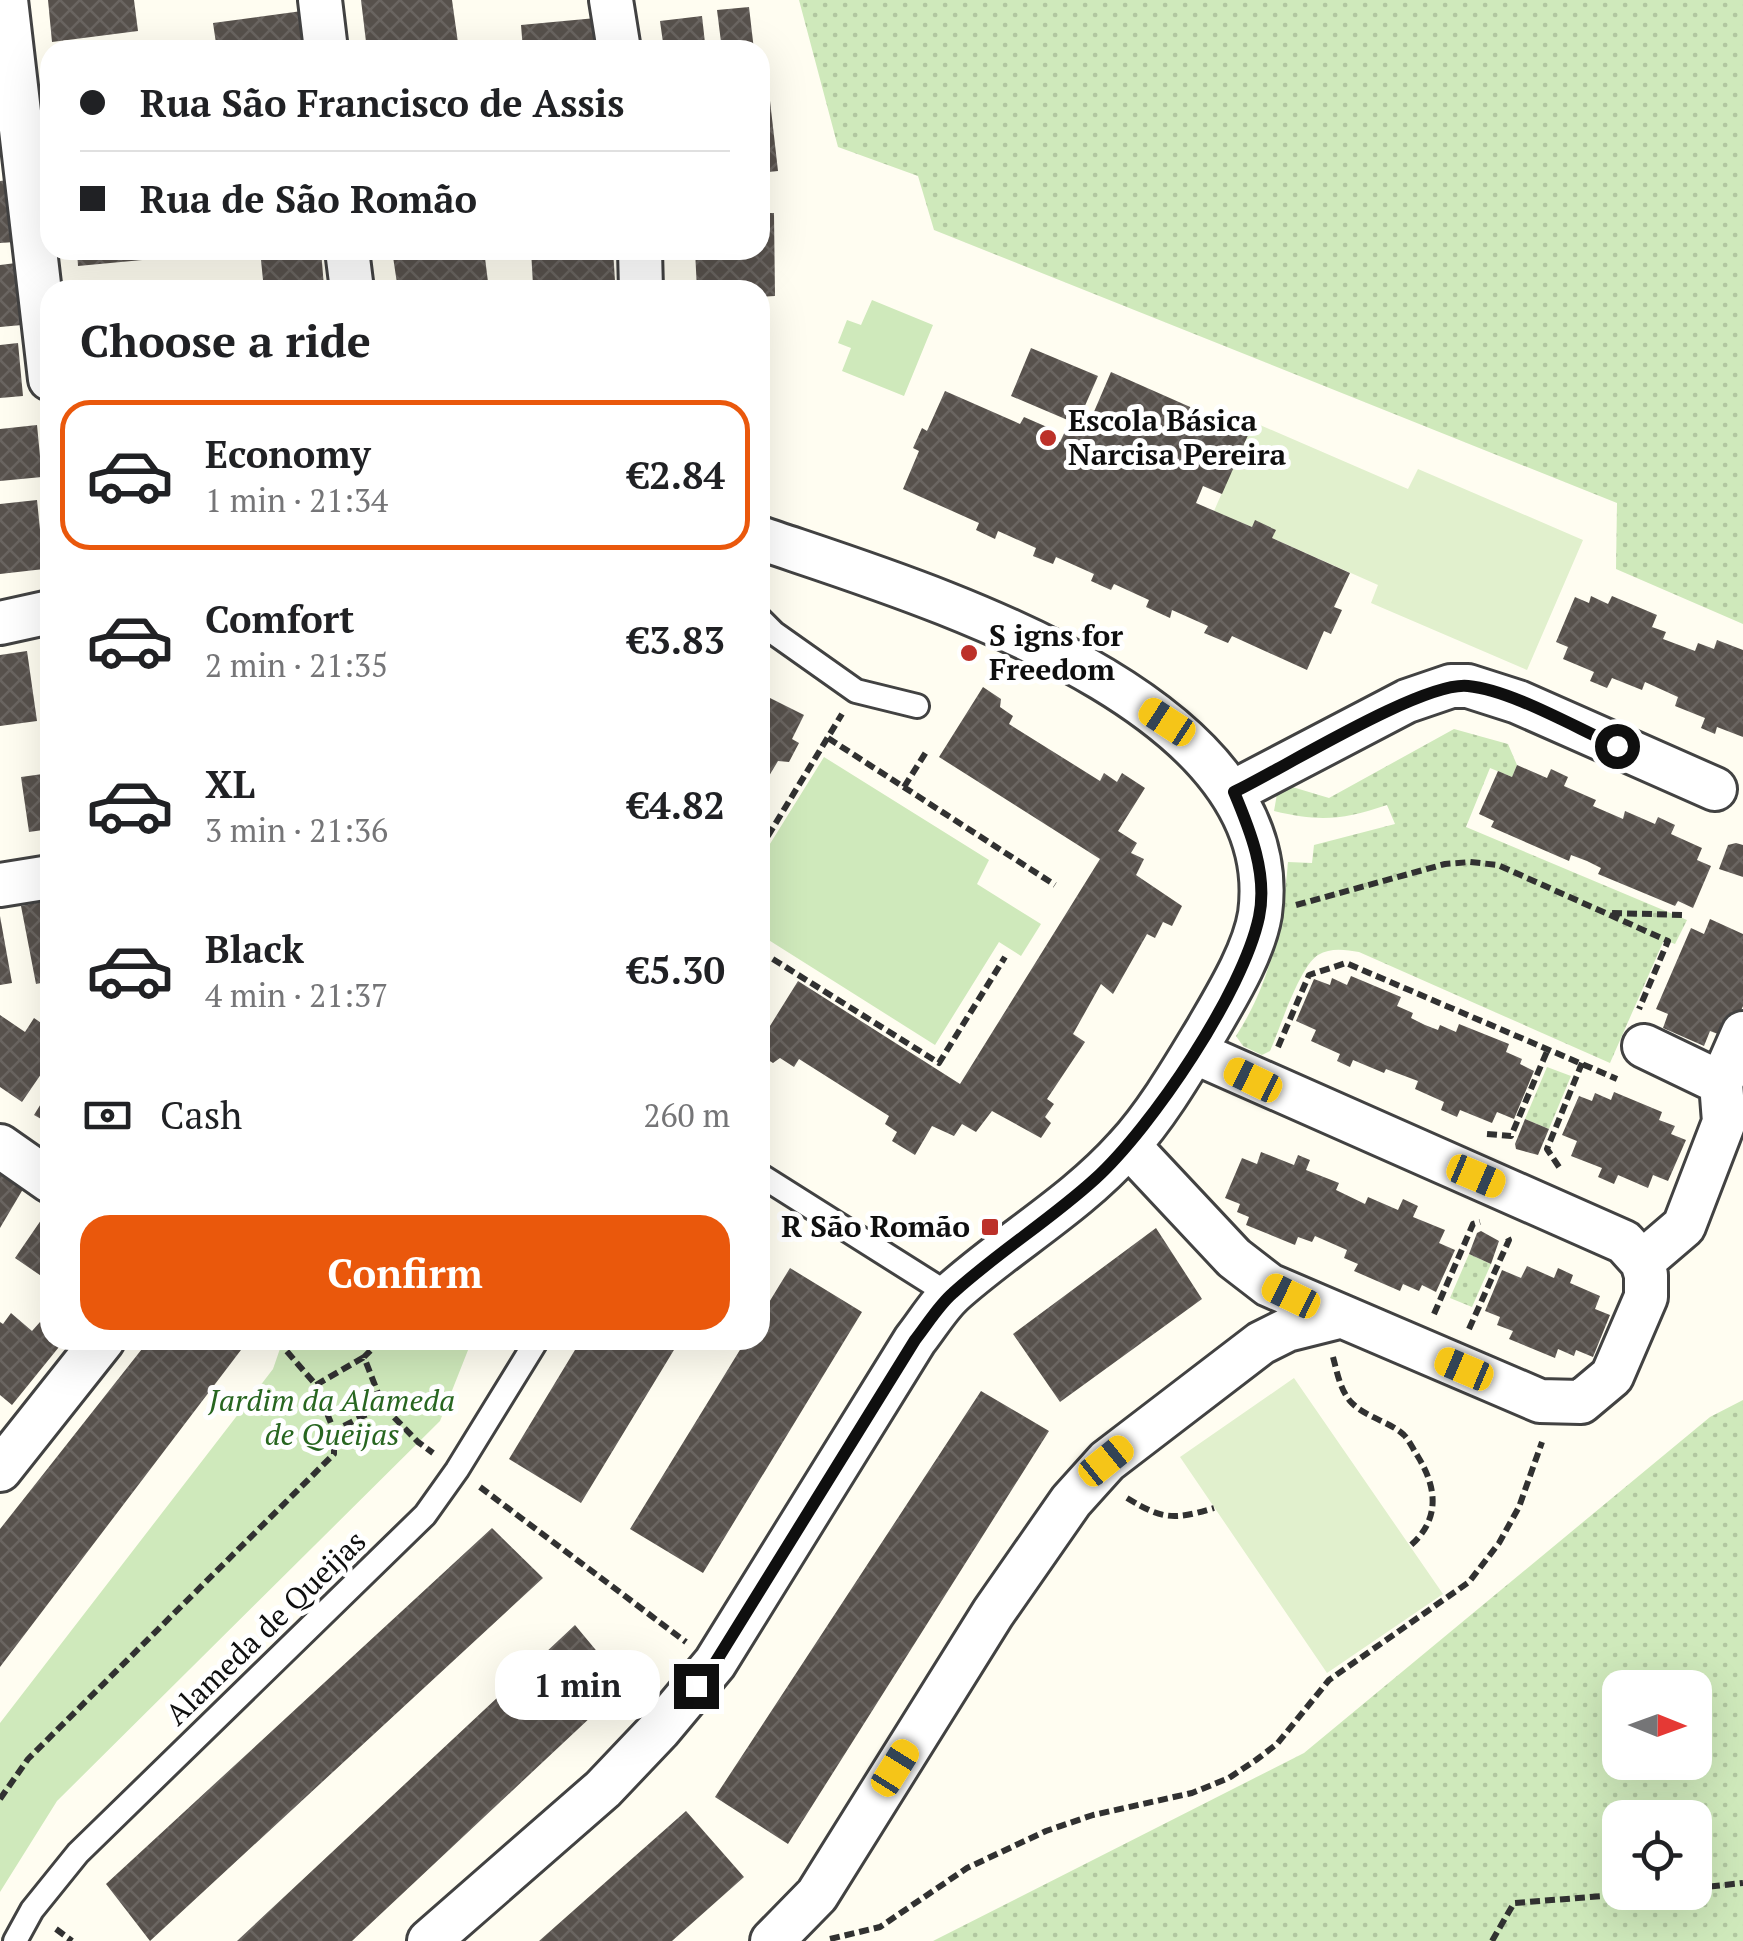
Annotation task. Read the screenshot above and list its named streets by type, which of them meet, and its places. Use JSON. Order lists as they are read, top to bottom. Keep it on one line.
{"streets":{"lane":["Alameda de Queijas"]},"parks":["Jardim da Alameda de Queijas"],"places":{"other":["Escola Básica Narcisa Pereira","S igns for Freedom"],"transit":["R São Romão"]},"north":"right","page":{"banner":["Rua São Francisco de Assis","Rua de São Romão"],"heading":"Choose a ride","list":[{"name":"Economy","note":"1 min · 21:34","value":"€2.84"},{"name":"Comfort","note":"2 min · 21:35","value":"€3.83"},{"name":"XL","note":"3 min · 21:36","value":"€4.82"},{"name":"Black","note":"4 min · 21:37","value":"€5.30"}],"pay":["Cash","260 m"],"buttons":"Confirm","bubble":"1 min"}}
